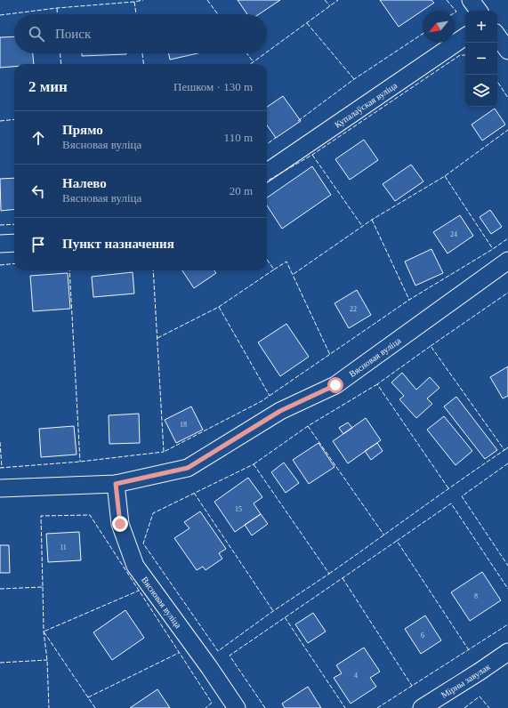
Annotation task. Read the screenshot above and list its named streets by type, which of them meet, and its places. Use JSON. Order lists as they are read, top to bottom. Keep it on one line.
{"streets":{"street":["Купалаўская вуліца","Вясновая вуліца","Мірны завулак"]},"house_numbers":["24","22","18","15","11","8","6","4"],"north":"bottom left","page":{"map_buttons":["+","−"],"search":"Поиск","heading":["2 мин","Пешком · 130 m"],"list":[["Прямо","Вясновая вуліца","110 m"],["Налево","Вясновая вуліца","20 m"],"Пункт назначения"]}}
